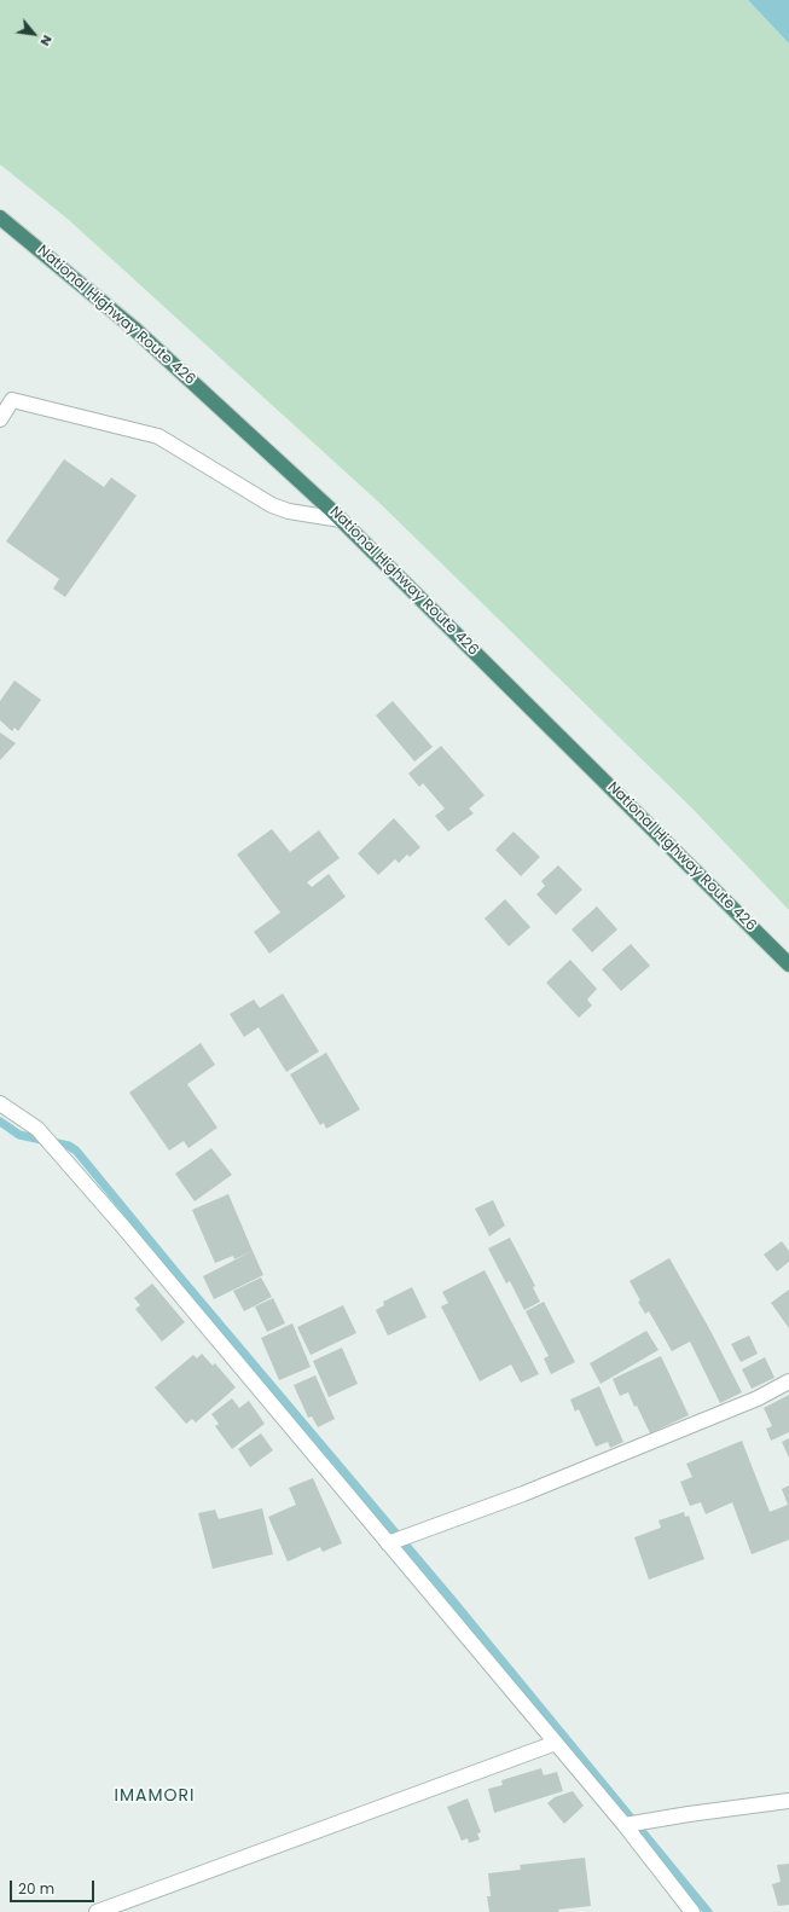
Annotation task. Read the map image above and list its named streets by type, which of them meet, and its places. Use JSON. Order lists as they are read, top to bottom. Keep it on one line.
{"streets":{"highway":["National Highway Route 426"]},"districts":["IMAMORI"],"scale_bar":"20 m","north":"bottom right"}
